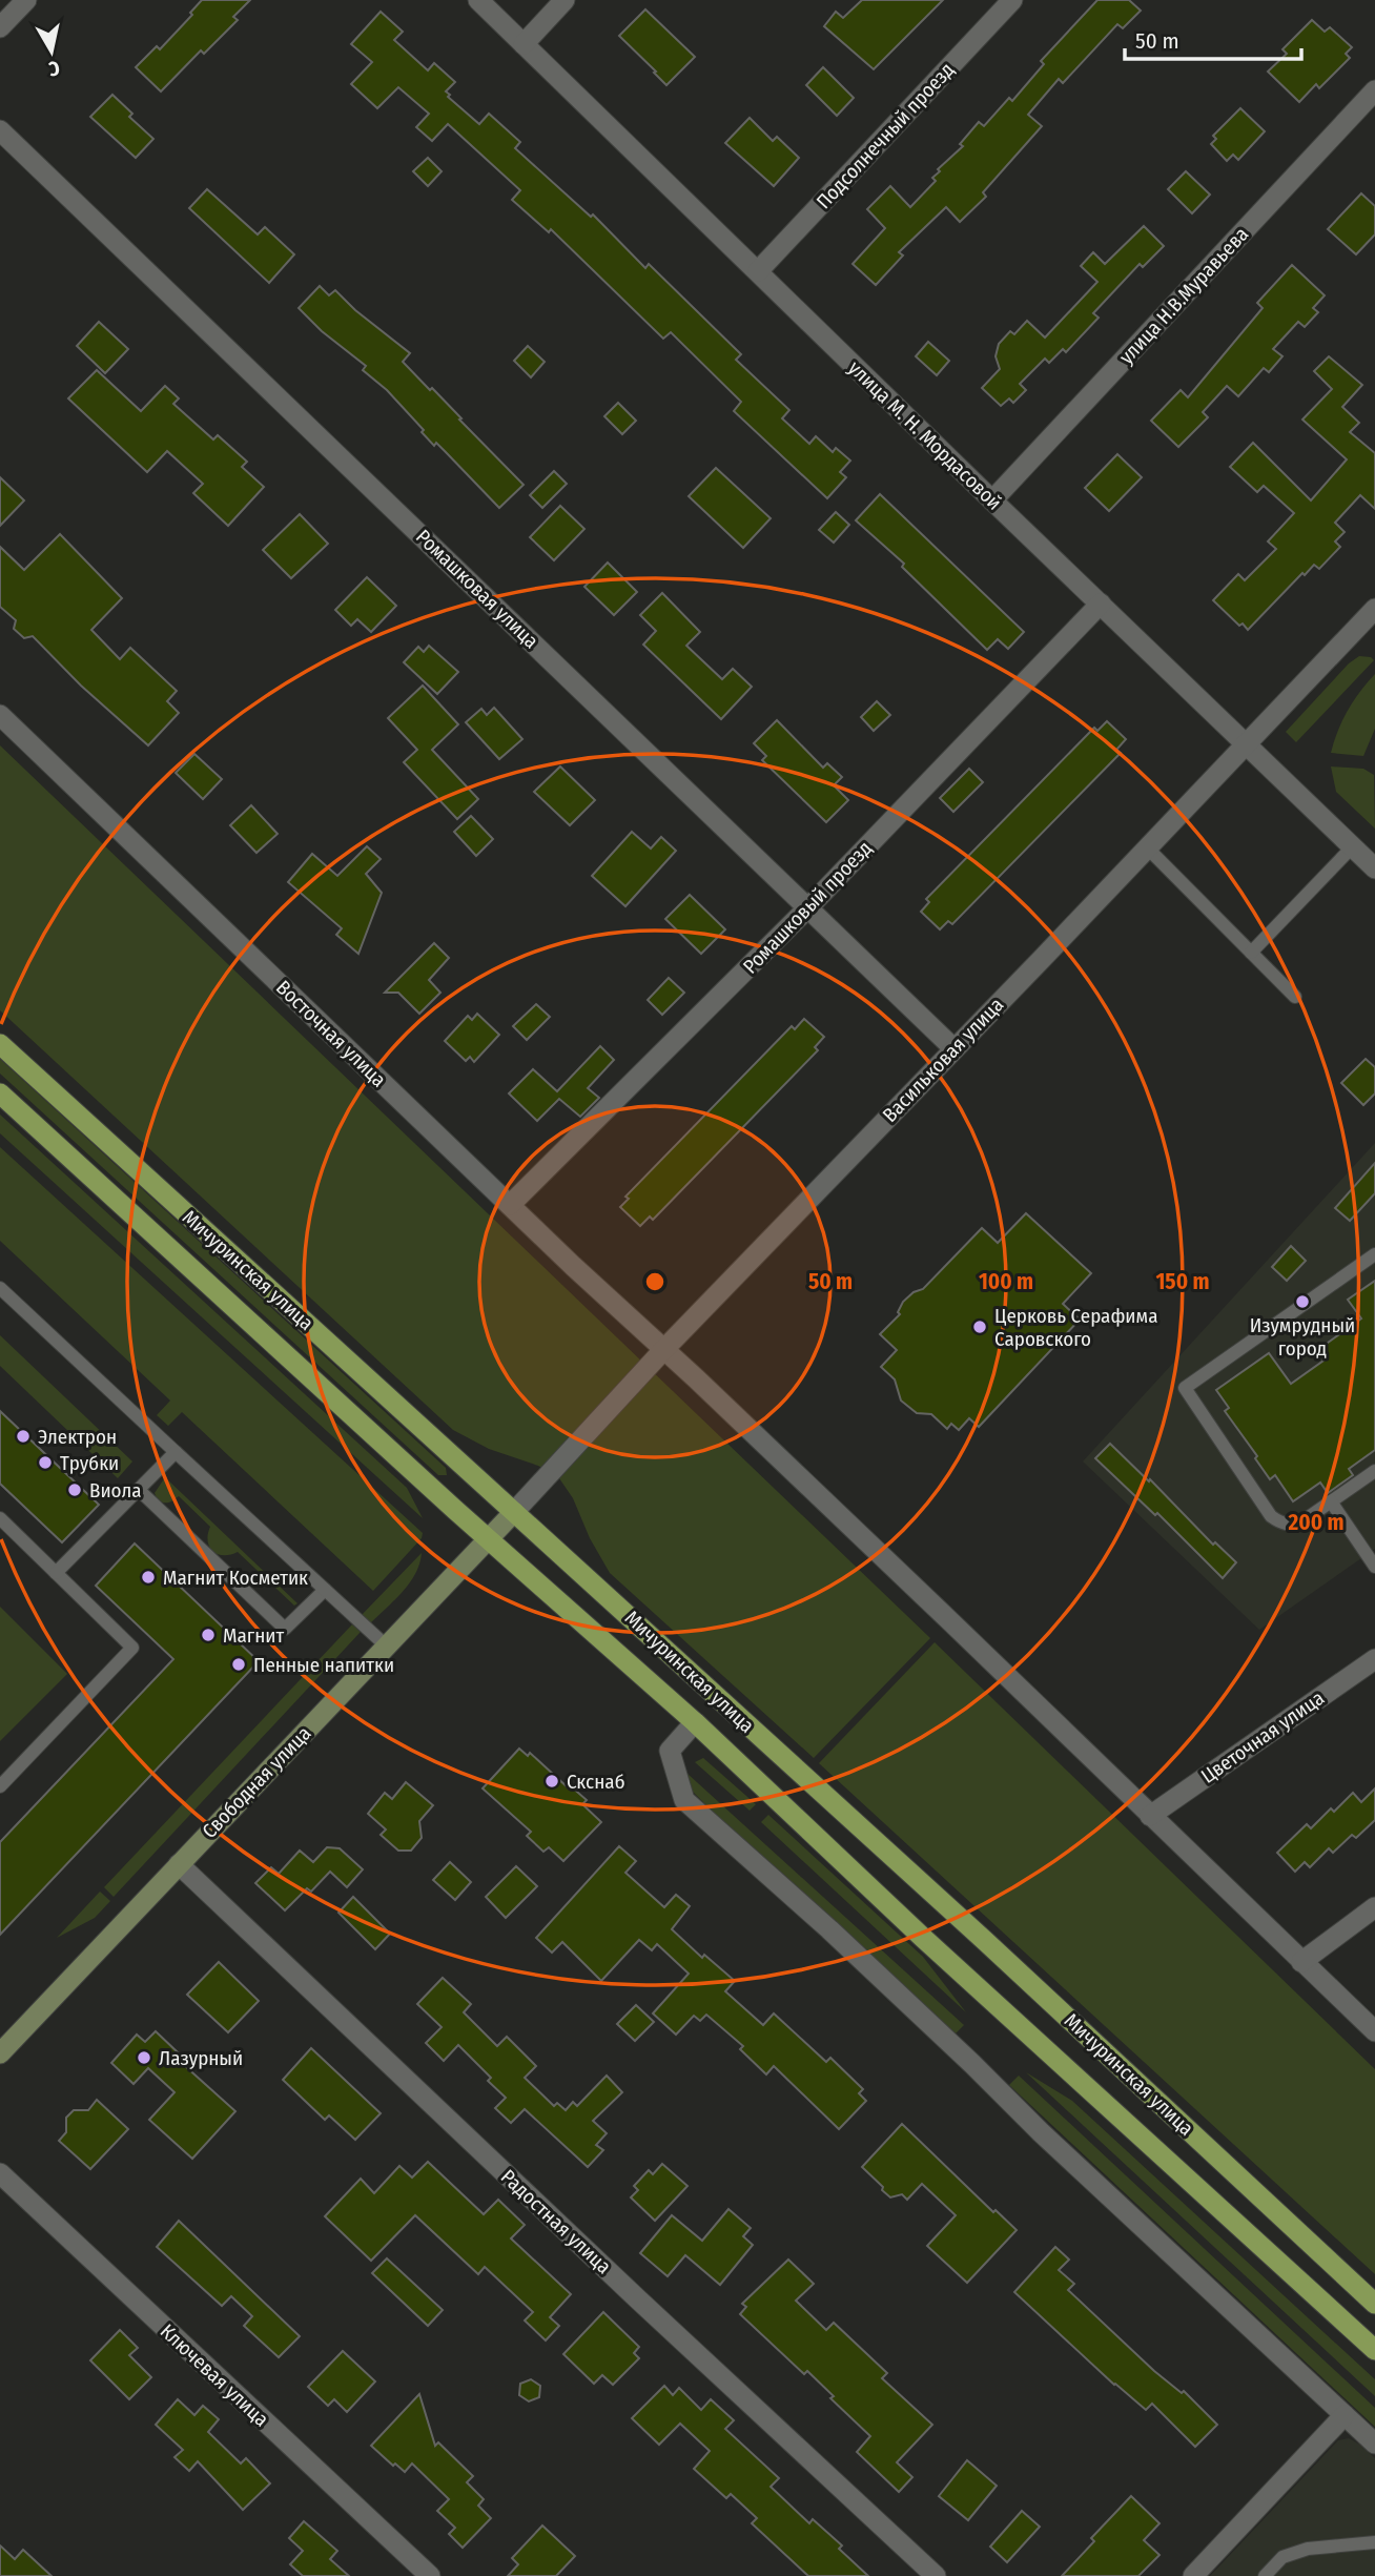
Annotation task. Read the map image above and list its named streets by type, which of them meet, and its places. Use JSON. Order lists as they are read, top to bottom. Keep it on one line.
{"streets":{"main road":["Мичуринская улица","Свободная улица"],"street":["Подсолнечный проезд","улица Н.В.Муравьева","улица М. Н. Мордасовой","Ромашковая улица","Ромашковый проезд","Восточная улица","Васильковая улица","Цветочная улица","Радостная улица","Ключевая улица"]},"crossings":[["Подсолнечный проезд","улица М. Н. Мордасовой"],["улица Н.В.Муравьева","улица М. Н. Мордасовой"],["улица М. Н. Мордасовой","Ромашковый проезд"],["улица М. Н. Мордасовой","Васильковая улица"],["Ромашковая улица","Ромашковый проезд"],["Ромашковая улица","Васильковая улица"],["Ромашковый проезд","Восточная улица"],["Восточная улица","Васильковая улица"],["Восточная улица","Цветочная улица"],["Васильковая улица","Мичуринская улица"],["Васильковая улица","Свободная улица"],["Мичуринская улица","Свободная улица"],["Свободная улица","Радостная улица"]],"places":["Изумрудный город","Церковь Серафима Саровского","Электрон","Трубки","Виола","Магнит Косметик","Магнит","Пенные напитки","Скснаб","Лазурный"],"scale_bar":"50 m","north":"bottom","rings":["50 m","100 m","150 m","200 m"]}
